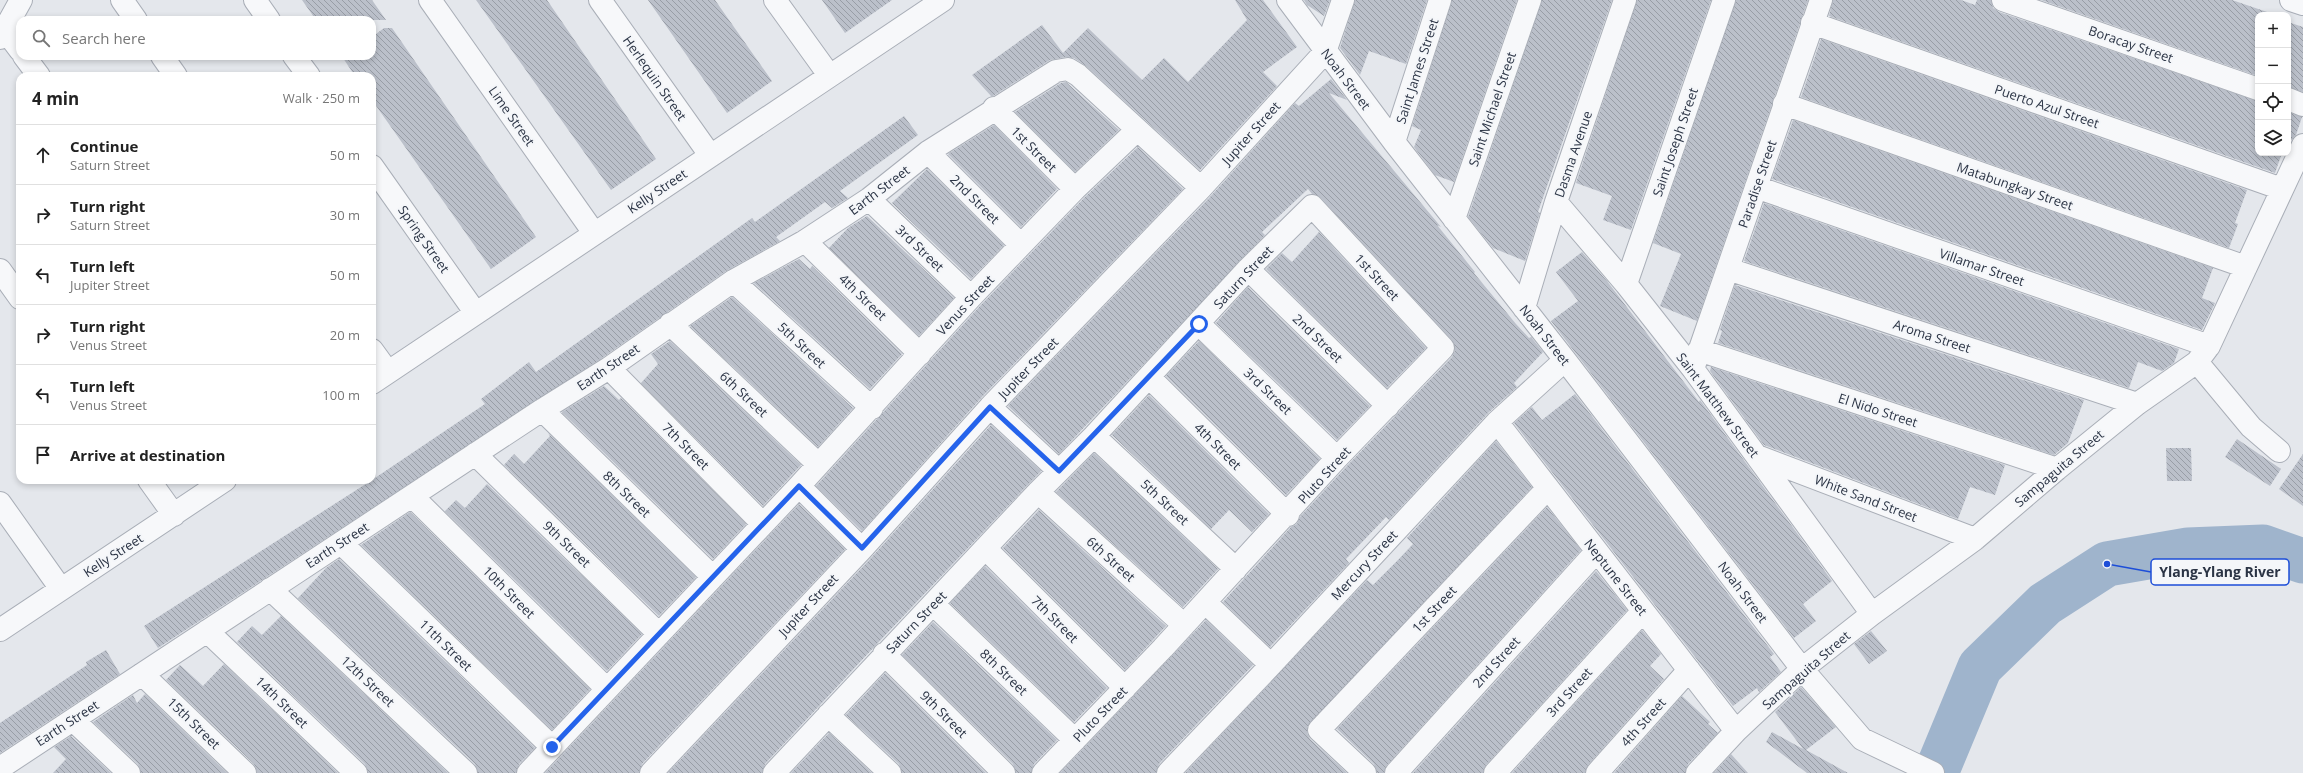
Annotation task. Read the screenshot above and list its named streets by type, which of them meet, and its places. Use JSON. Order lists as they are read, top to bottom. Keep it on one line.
{"streets":{"street":["Boracay Street","Saint James Street","Herlequin Street","Noah Street","Puerto Azul Street","Saint Michael Street","Lime Street","Jupiter Street","Saint Joseph Street","1st Street","Dasma Avenue","Paradise Street","Matabungkay Street","Earth Street","Kelly Street","2nd Street","Spring Street","3rd Street","Villamar Street","Saturn Street","4th Street","Venus Street","Aroma Street","5th Street","6th Street","Saint Matthew Street","El Nido Street","7th Street","Sampaguita Street","Pluto Street","8th Street","White Sand Street","9th Street","Mercury Street","Neptune Street","10th Street","11th Street","12th Street","14th Street","15th Street"]},"crossings":[["Saint James Street","Noah Street"],["Herlequin Street","Kelly Street"],["Noah Street","Saint Michael Street"],["Noah Street","Jupiter Street"],["Noah Street","Dasma Avenue"],["Noah Street","Sampaguita Street"],["Noah Street","Mercury Street"],["Puerto Azul Street","Paradise Street"],["Puerto Azul Street","Sampaguita Street"],["Lime Street","Kelly Street"],["Jupiter Street","Earth Street"],["Saint Joseph Street","Saint Matthew Street"],["1st Street","Earth Street"],["1st Street","Saturn Street"],["1st Street","Venus Street"],["1st Street","Pluto Street"],["1st Street","Neptune Street"],["Dasma Avenue","Saint Matthew Street"],["Paradise Street","Matabungkay Street"],["Paradise Street","Villamar Street"],["Paradise Street","Aroma Street"],["Paradise Street","Saint Matthew Street"],["Paradise Street","El Nido Street"],["Matabungkay Street","Sampaguita Street"],["Earth Street","2nd Street"],["Earth Street","3rd Street"],["Earth Street","4th Street"],["Earth Street","Venus Street"],["Earth Street","5th Street"],["Earth Street","6th Street"],["Earth Street","7th Street"],["Earth Street","8th Street"],["Earth Street","9th Street"],["Earth Street","10th Street"],["Earth Street","11th Street"],["Earth Street","12th Street"],["Earth Street","14th Street"],["Earth Street","15th Street"],["Kelly Street","Spring Street"],["2nd Street","Saturn Street"],["2nd Street","Venus Street"],["2nd Street","Pluto Street"],["2nd Street","Neptune Street"],["3rd Street","Saturn Street"],["3rd Street","Venus Street"],["3rd Street","Pluto Street"],["3rd Street","Neptune Street"],["Villamar Street","Sampaguita Street"],["Saturn Street","4th Street"],["Saturn Street","5th Street"],["Saturn Street","6th Street"],["Saturn Street","7th Street"],["Saturn Street","8th Street"],["Saturn Street","9th Street"],["4th Street","Venus Street"],["4th Street","Pluto Street"],["4th Street","Neptune Street"],["Venus Street","5th Street"],["Venus Street","6th Street"],["Venus Street","7th Street"],["Venus Street","8th Street"],["Venus Street","9th Street"],["Venus Street","10th Street"],["Venus Street","11th Street"],["Aroma Street","Sampaguita Street"],["5th Street","Pluto Street"],["6th Street","Pluto Street"],["Saint Matthew Street","El Nido Street"],["Saint Matthew Street","Sampaguita Street"],["Saint Matthew Street","White Sand Street"],["El Nido Street","Sampaguita Street"],["7th Street","Pluto Street"],["Sampaguita Street","White Sand Street"],["Sampaguita Street","Neptune Street"],["Pluto Street","8th Street"],["Mercury Street","Neptune Street"]],"places":["Ylang-Ylang River"],"page":{"map_buttons":["+","−"],"search":"Search here","heading":["4 min","Walk · 250 m"],"list":[["Continue","Saturn Street","50 m"],["Turn right","Saturn Street","30 m"],["Turn left","Jupiter Street","50 m"],["Turn right","Venus Street","20 m"],["Turn left","Venus Street","100 m"],"Arrive at destination"]}}
